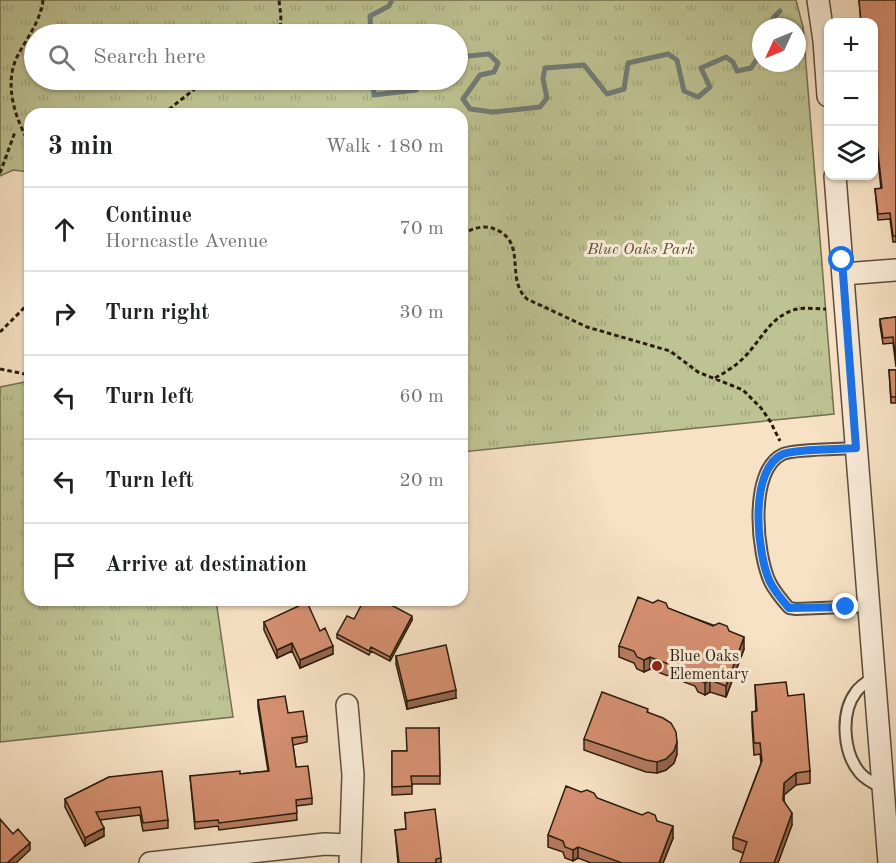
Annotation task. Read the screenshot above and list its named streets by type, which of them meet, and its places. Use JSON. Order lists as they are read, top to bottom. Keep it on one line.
{"parks":["Blue Oaks Park"],"places":["Blue Oaks Elementary"],"north":"bottom left","page":{"map_buttons":["+","−"],"search":"Search here","heading":["3 min","Walk · 180 m"],"list":[["Continue","Horncastle Avenue","70 m"],["Turn right","30 m"],["Turn left","60 m"],["Turn left","20 m"],"Arrive at destination"]}}
